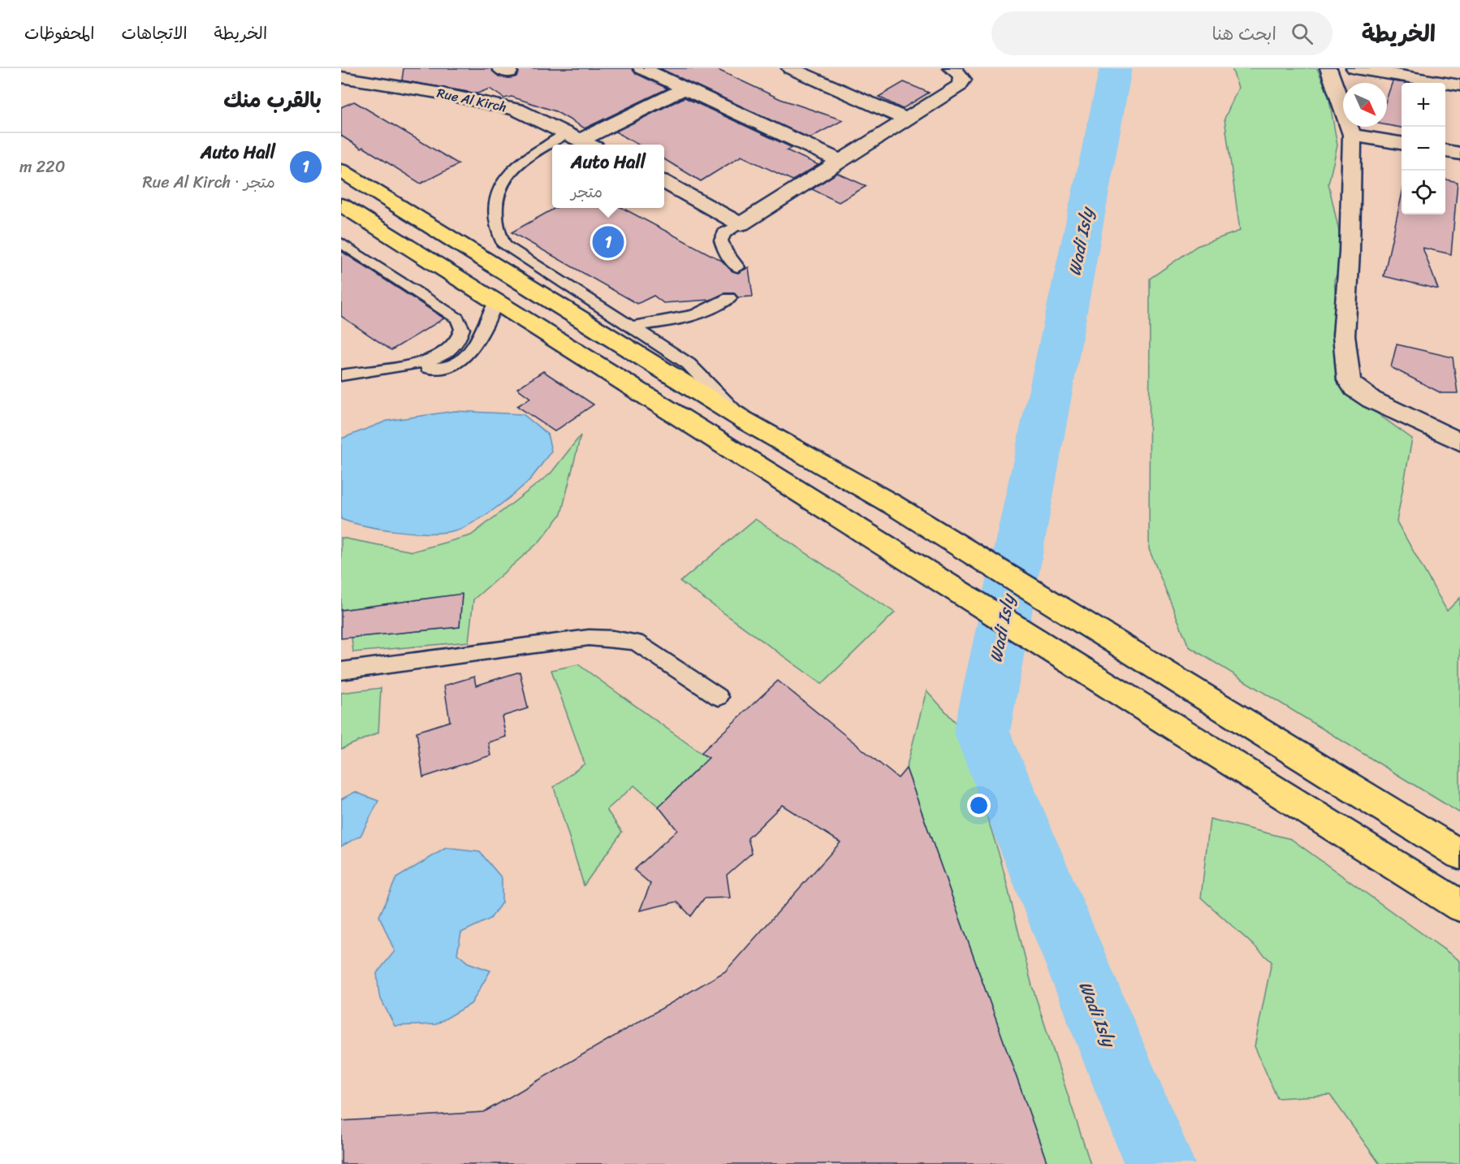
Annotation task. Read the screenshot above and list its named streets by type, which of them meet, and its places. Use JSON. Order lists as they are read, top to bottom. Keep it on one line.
{"streets":{"street":["Rue Al Kirch"]},"water":["Wadi Isly"],"north":"bottom right","page":{"header":"الخريطة","search":"ابحث هنا","nav":["الخريطة","الاتجاهات","المحفوظات"],"heading":"بالقرب منك","map_buttons":["+","−"],"list":[{"mark":"1","name":"Auto Hall","note":"متجر · Rue Al Kirch","value":"220 m"}],"popup":["Auto Hall","متجر"],"pins":"1"}}
